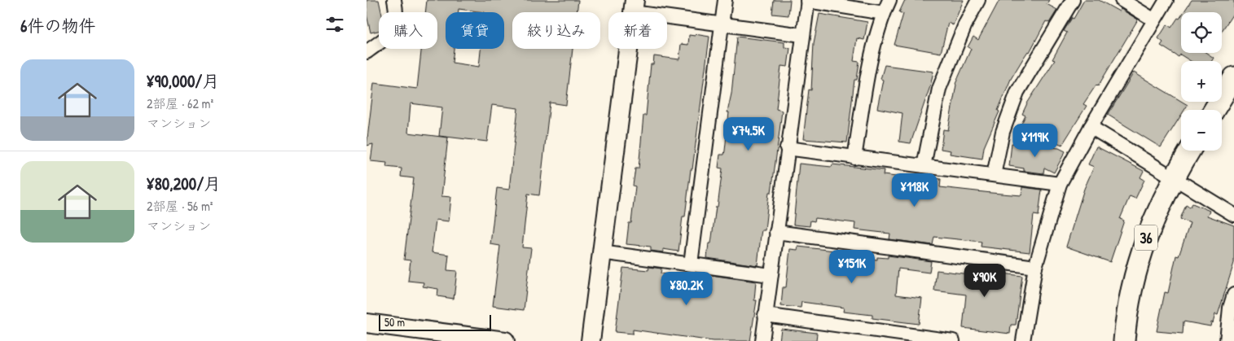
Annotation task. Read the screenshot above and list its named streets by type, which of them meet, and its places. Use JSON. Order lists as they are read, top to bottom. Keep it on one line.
{"streets":{"main road":["36"]},"scale_bar":"50 m","page":{"heading":"6件の物件","map_buttons":["+","−"],"chip":["購入","賃貸","絞り込み","新着"],"list":[{"name":"¥90,000/月","note":"2部屋 · 62 m² · マンション"},{"name":"¥80,200/月","note":"2部屋 · 56 m² · マンション"}],"price":["¥74.5K","¥119K","¥118K","¥151K","¥90K","¥80.2K"],"scale":"50 m"}}
